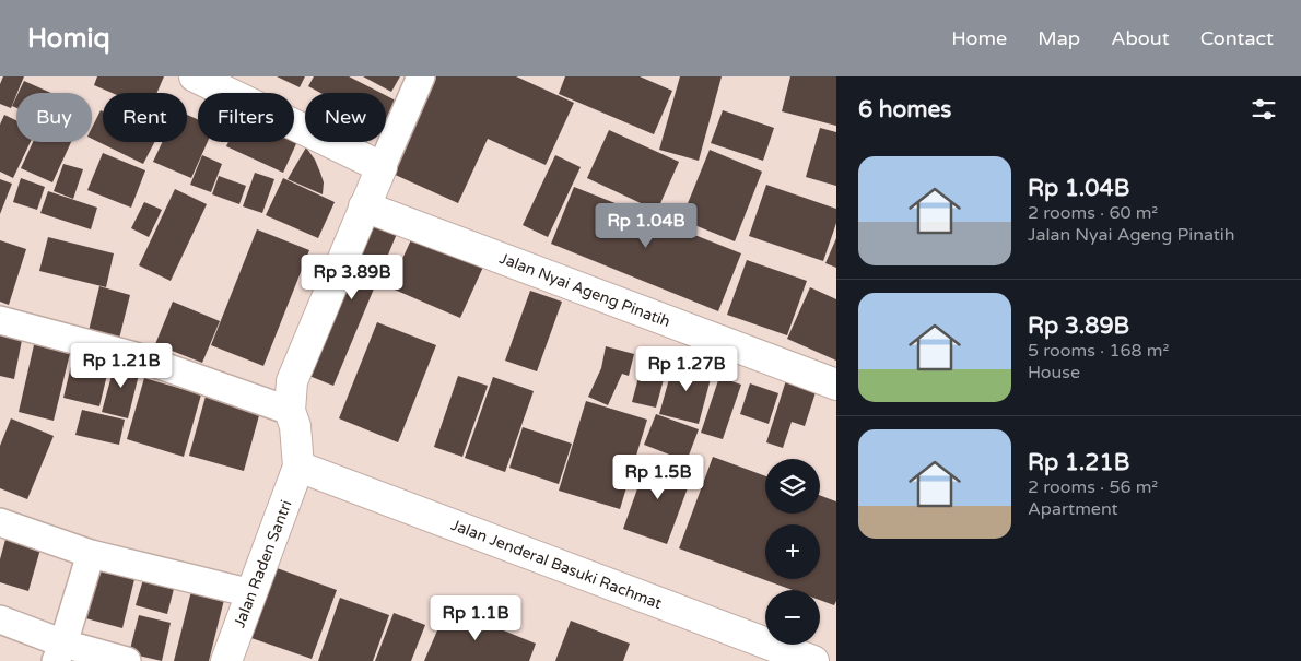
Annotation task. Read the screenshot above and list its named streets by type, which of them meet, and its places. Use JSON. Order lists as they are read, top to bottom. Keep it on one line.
{"streets":{"main road":["Jalan Nyai Ageng Pinatih","Jalan Raden Santri","Jalan Jenderal Basuki Rachmat"]},"crossings":[["Jalan Raden Santri","Jalan Jenderal Basuki Rachmat"]],"page":{"header":"Homiq","nav":["Home","Map","About","Contact"],"heading":"6 homes","chip":["Buy","Rent","Filters","New"],"list":[{"name":"Rp 1.04B","note":"2 rooms · 60 m² · Jalan Nyai Ageng Pinatih"},{"name":"Rp 3.89B","note":"5 rooms · 168 m² · House"},{"name":"Rp 1.21B","note":"2 rooms · 56 m² · Apartment"}],"price":["Rp 1.04B","Rp 3.89B","Rp 1.21B","Rp 1.27B","Rp 1.5B","Rp 1.1B"],"map_buttons":["+","−"]}}
